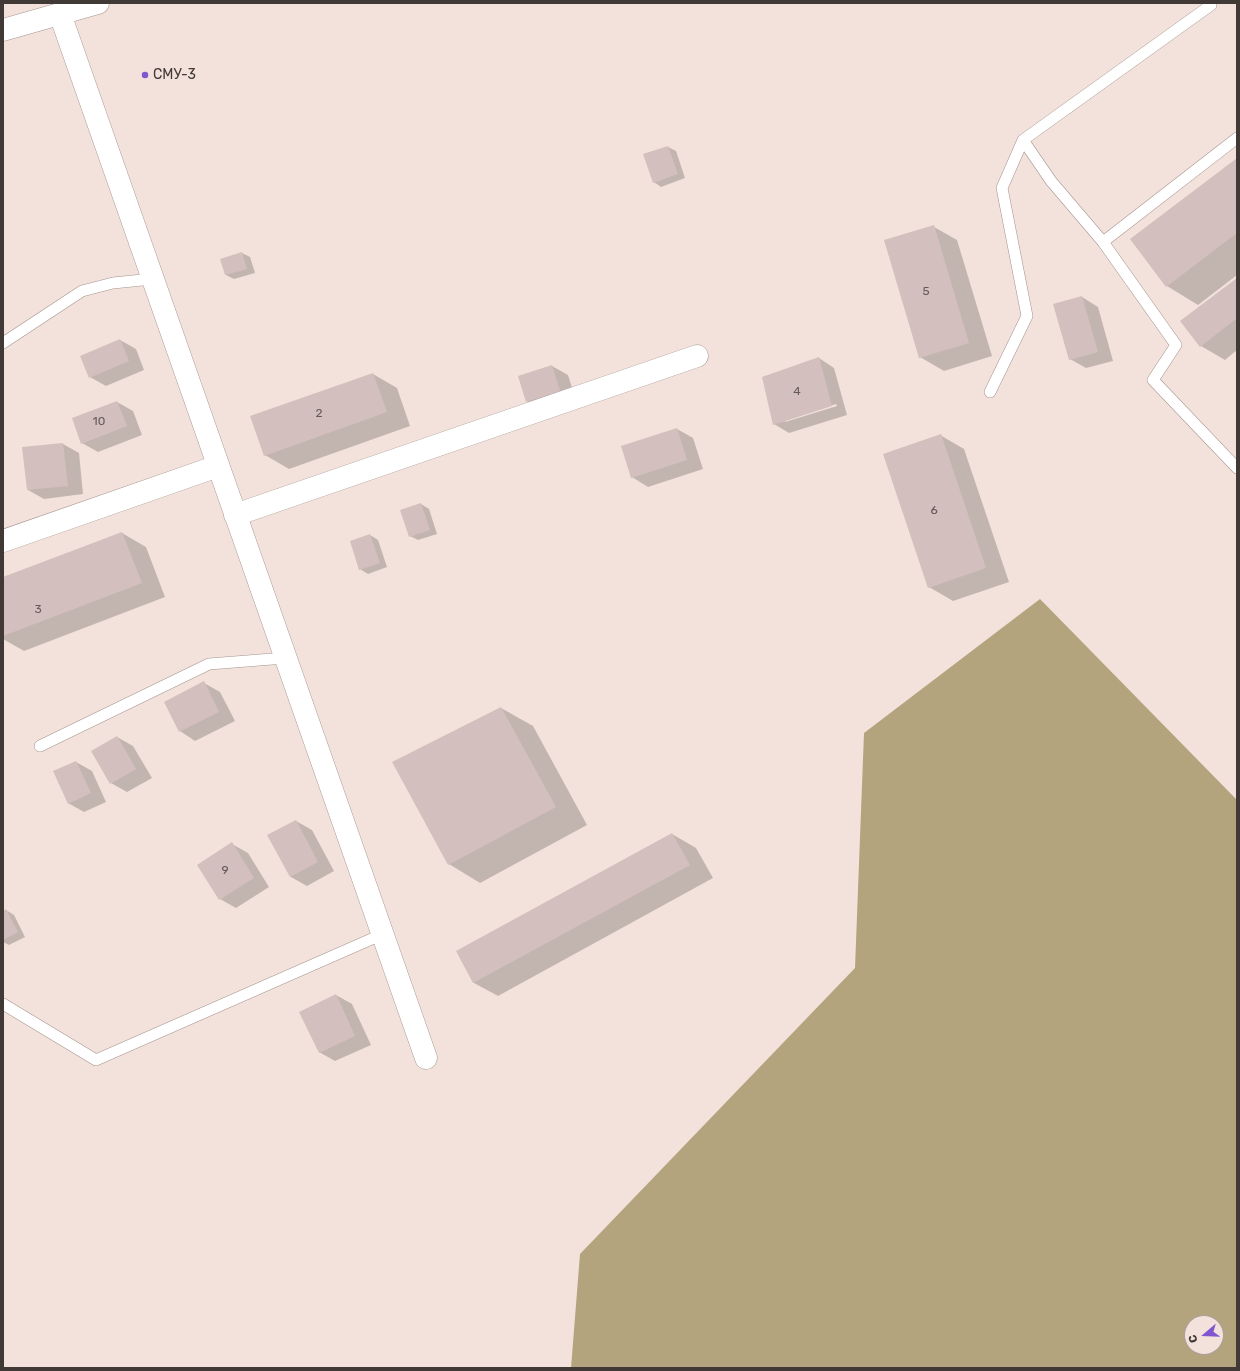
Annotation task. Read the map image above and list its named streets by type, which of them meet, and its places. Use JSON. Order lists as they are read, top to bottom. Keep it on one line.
{"places":["СМУ-3"],"house_numbers":["5","4","2","10","6","3","9"],"north":"left"}
